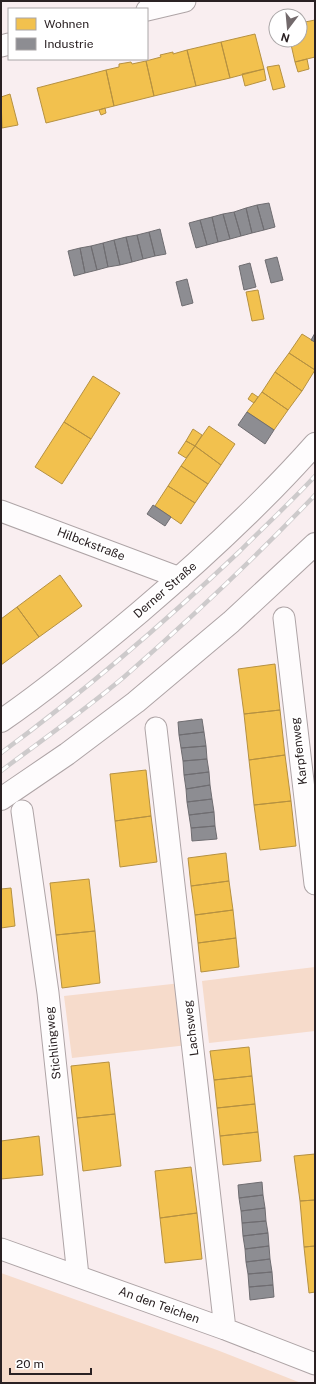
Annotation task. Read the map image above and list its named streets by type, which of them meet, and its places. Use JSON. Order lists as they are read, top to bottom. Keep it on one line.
{"streets":{"main road":["Derner Straße"],"street":["Hilbckstraße","Karpfenweg","Lachsweg","Stichlingweg","An den Teichen"]},"crossings":[["Hilbckstraße","Derner Straße"],["Lachsweg","An den Teichen"],["Stichlingweg","An den Teichen"]],"legend":["Wohnen","Industrie"],"scale_bar":"20 m","north":"bottom"}
